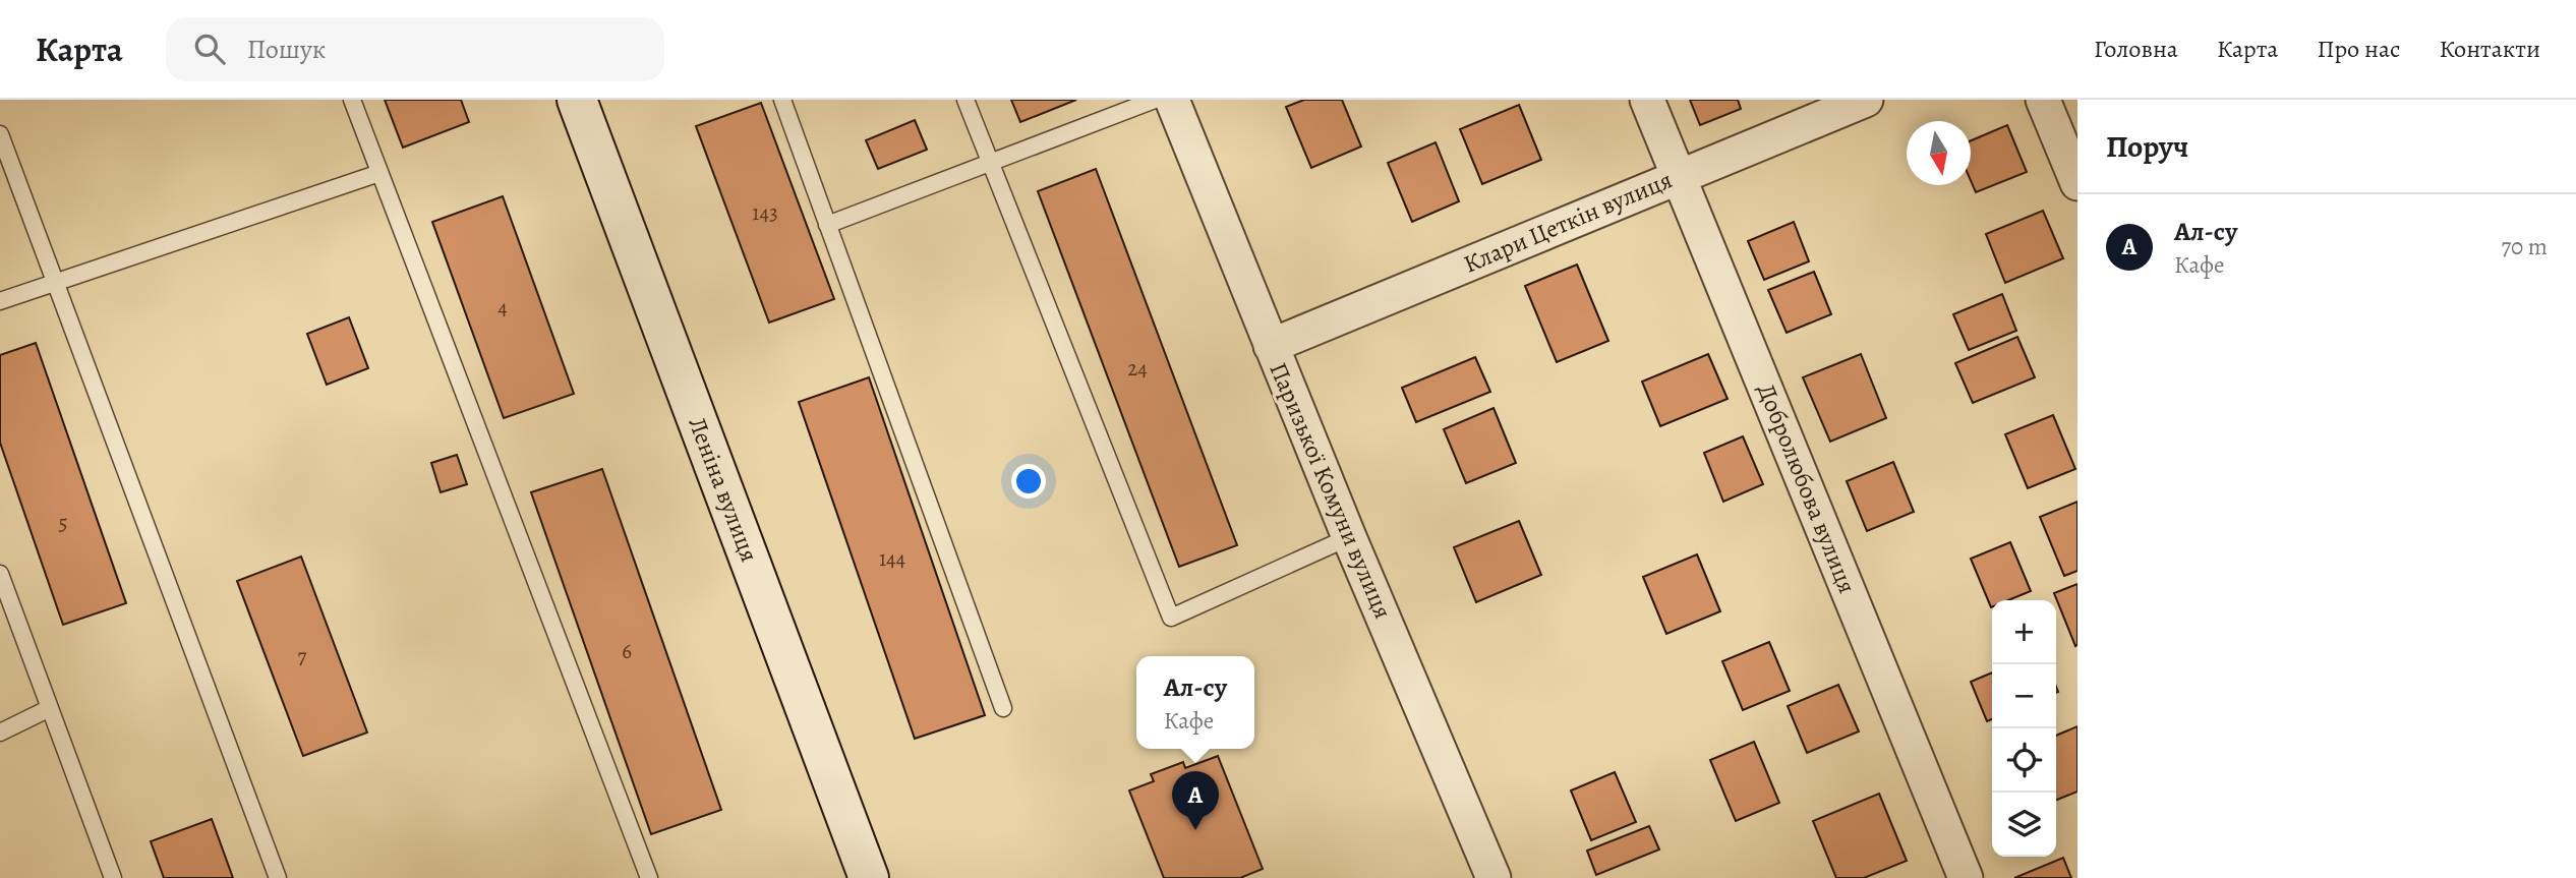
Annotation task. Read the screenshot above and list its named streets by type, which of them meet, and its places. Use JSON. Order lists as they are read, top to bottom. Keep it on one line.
{"streets":{"main road":["Леніна вулиця"],"street":["Клари Цеткін вулиця","Добролюбова вулиця","Паризької Комуни вулиця"]},"crossings":[["Клари Цеткін вулиця","Добролюбова вулиця"],["Клари Цеткін вулиця","Паризької Комуни вулиця"]],"house_numbers":["143","4","24","5","144","6","7"],"north":"bottom","page":{"header":"Карта","search":"Пошук","nav":["Головна","Карта","Про нас","Контакти"],"heading":"Поруч","list":[{"mark":"A","name":"Ал-су","note":"Кафе","value":"70 m"}],"map_buttons":["+","−"],"popup":["Ал-су","Кафе"],"pins":"A"}}
